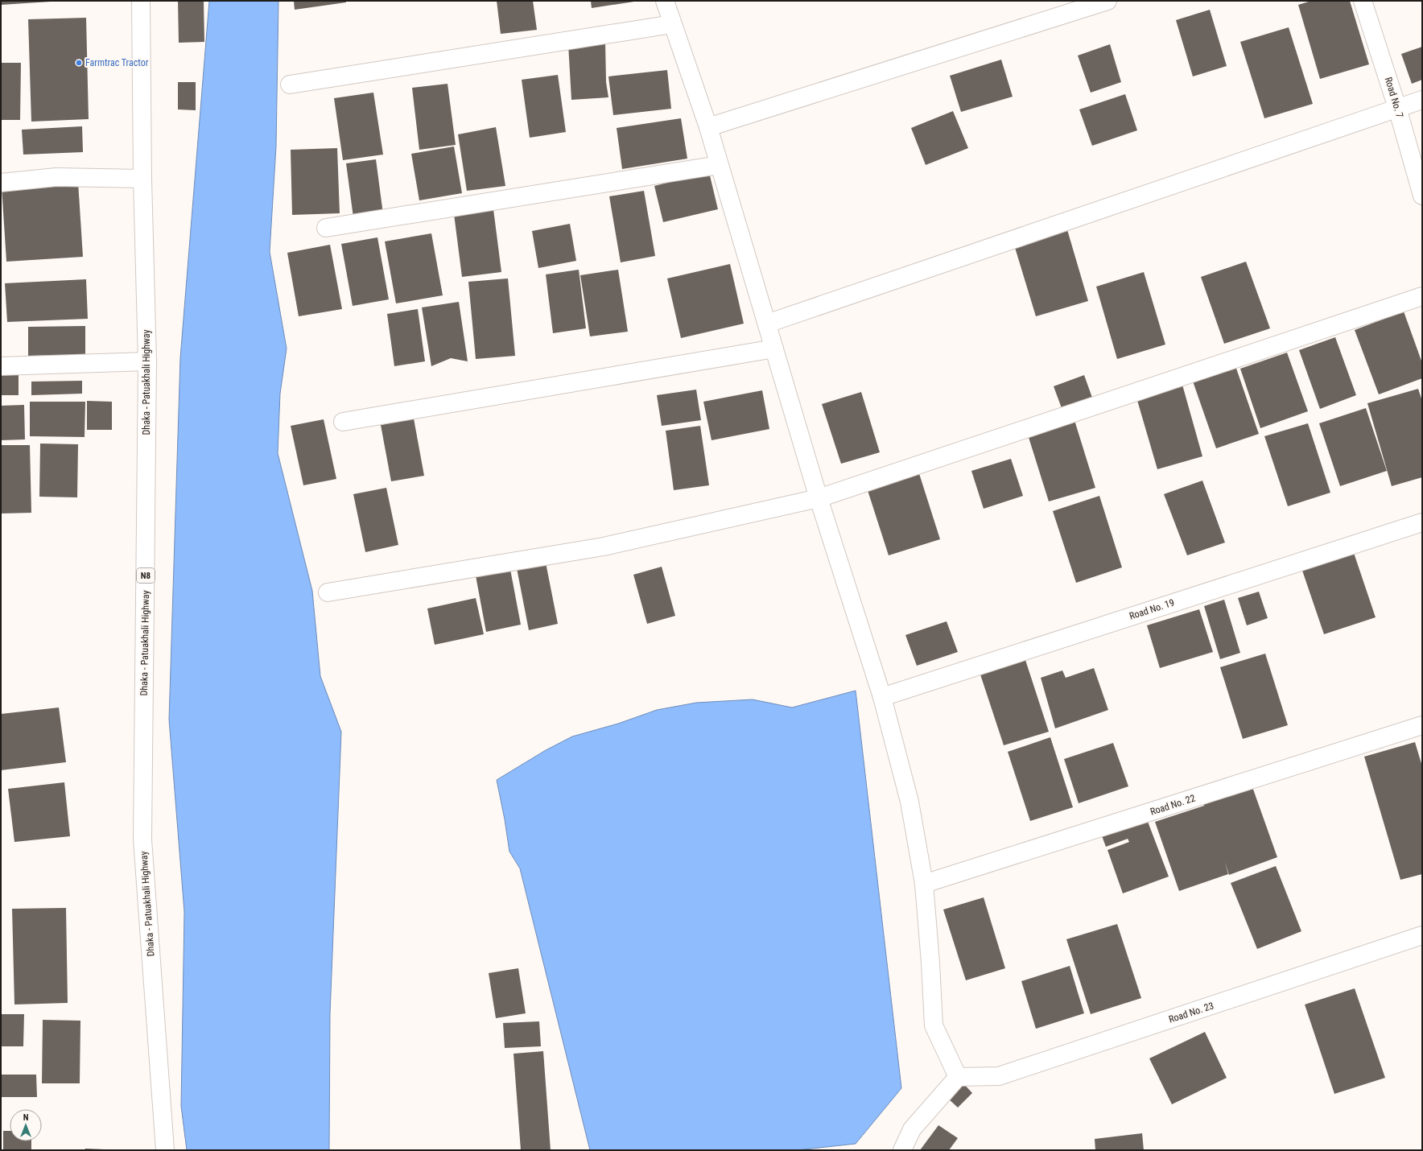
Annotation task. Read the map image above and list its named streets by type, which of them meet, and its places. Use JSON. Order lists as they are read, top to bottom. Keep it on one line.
{"streets":{"main road":["Road No. 7","Dhaka - Patuakhali Highway","N8","Road No. 19","Road No. 22","Road No. 23"]},"places":["Farmtrac Tractor"],"north":"top"}
